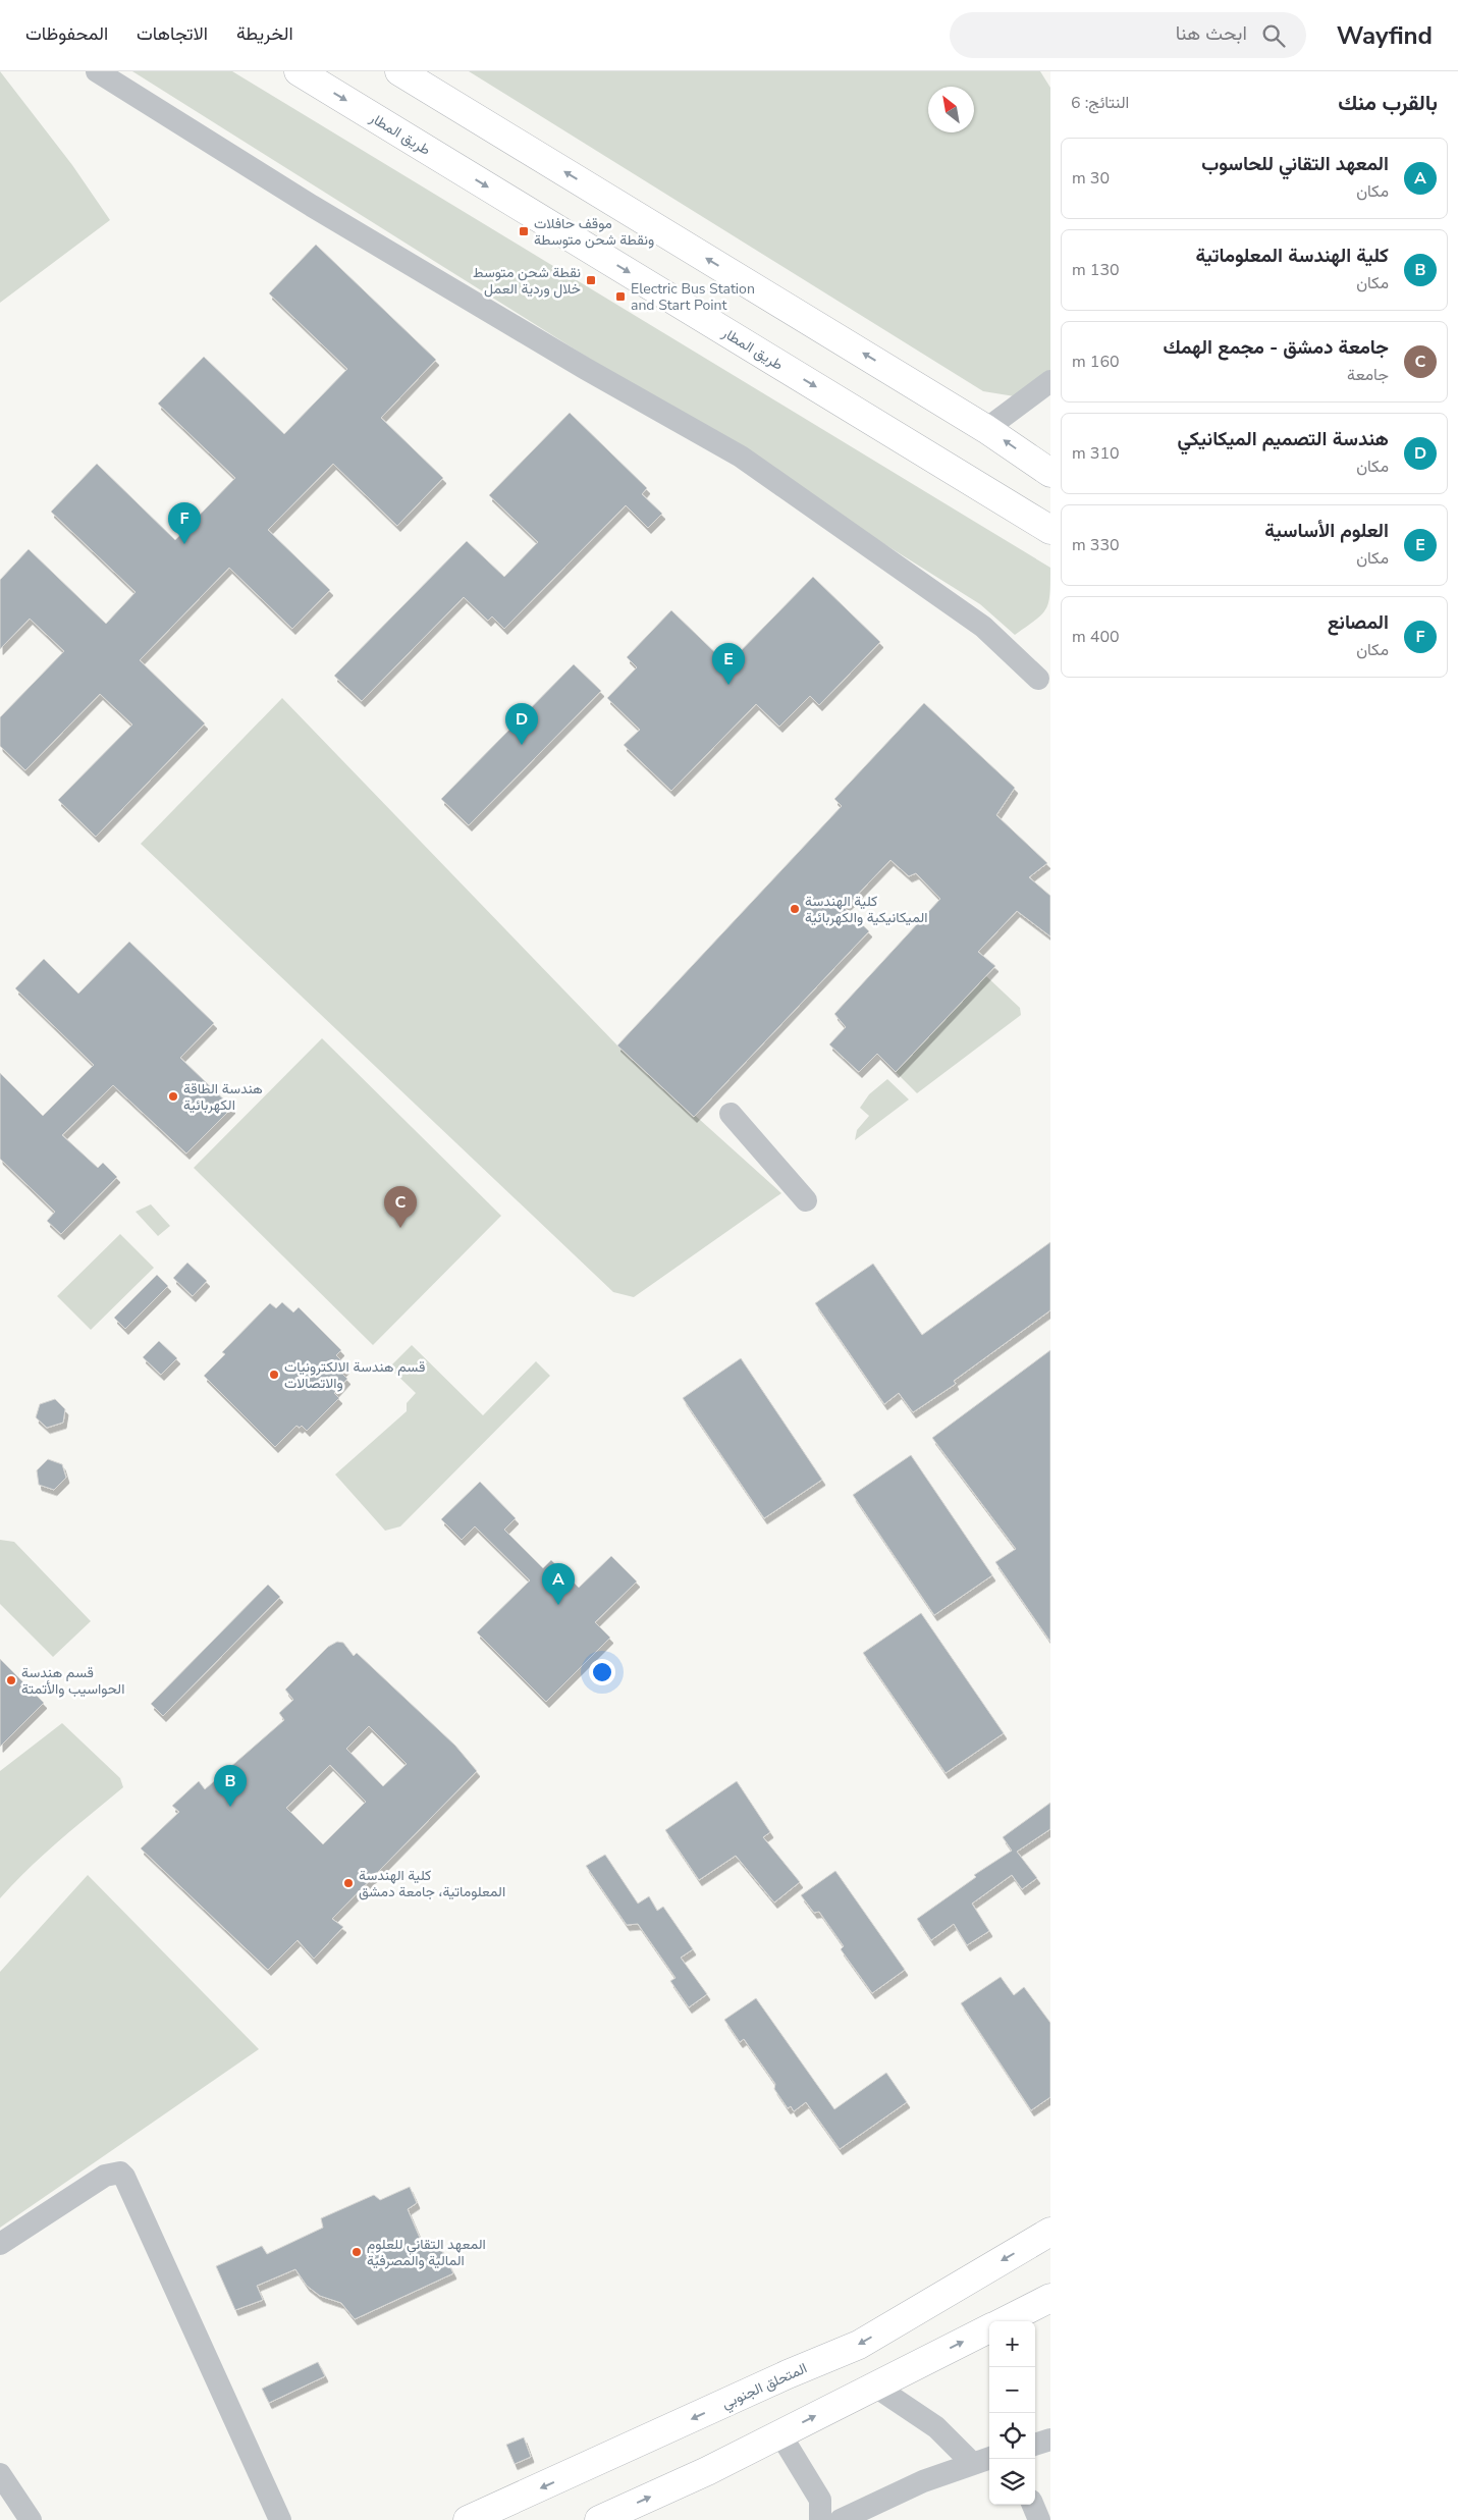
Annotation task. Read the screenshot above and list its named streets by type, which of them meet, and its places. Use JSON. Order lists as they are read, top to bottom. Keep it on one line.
{"streets":{"highway":["طريق المطار","المتحلق الجنوبي"]},"places":{"transit":["موقف حافلات ونقطة شحن متوسطة","نقطة شحن متوسط خلال وردية العمل","Electric Bus Station and Start Point"],"other":["كلية الهندسة الميكانيكية والكهربائية","هندسة الطاقة الكهربائية","قسم هندسة الالكترونيات والاتصالات","قسم هندسة الحواسيب والأتمتة","كلية الهندسة المعلوماتية، جامعة دمشق","المعهد التقاني للعلوم المالية والمصرفية"]},"north":"top left","page":{"header":"Wayfind","search":"ابحث هنا","nav":["الخريطة","الاتجاهات","المحفوظات"],"heading":["بالقرب منك","النتائج: 6"],"list":[{"mark":"A","name":"المعهد التقاني للحاسوب","note":"مكان","value":"30 m"},{"mark":"B","name":"كلية الهندسة المعلوماتية","note":"مكان","value":"130 m"},{"mark":"C","name":"جامعة دمشق - مجمع الهمك","note":"جامعة","value":"160 m"},{"mark":"D","name":"هندسة التصميم الميكانيكي","note":"مكان","value":"310 m"},{"mark":"E","name":"العلوم الأساسية","note":"مكان","value":"330 m"},{"mark":"F","name":"المصانع","note":"مكان","value":"400 m"}],"pins":["F","E","D","C","A","B"],"map_buttons":["+","−"]}}
